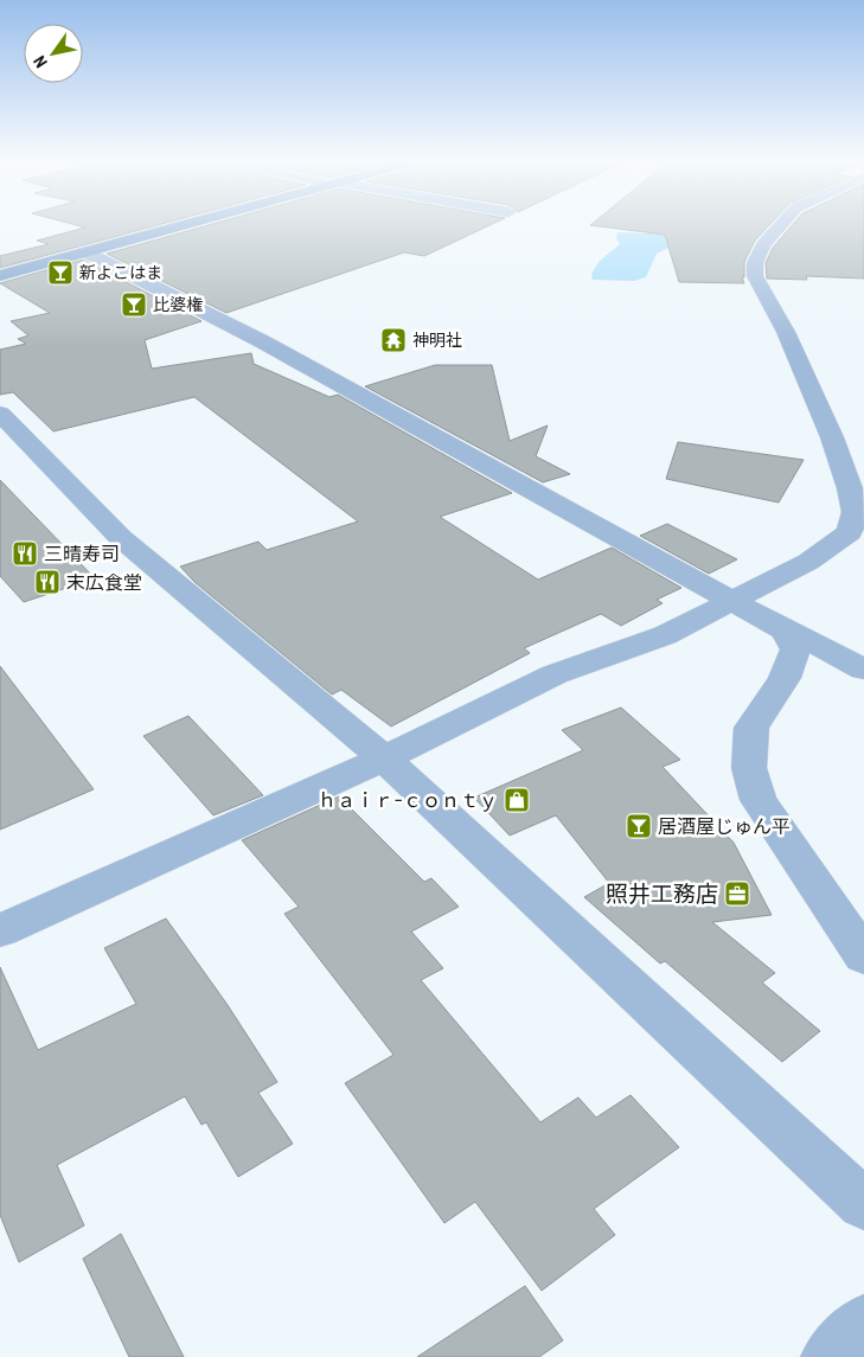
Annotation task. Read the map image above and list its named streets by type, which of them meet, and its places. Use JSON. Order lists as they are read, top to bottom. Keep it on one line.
{"places":{"bar":["新よこはま","比婆権","居酒屋じゅん平"],"temple":["神明社"],"restaurant":["三晴寿司","末広食堂"],"shop":["ｈａｉｒ−ｃｏｎｔｙ"],"office":["照井工務店"]},"north":"bottom left"}
